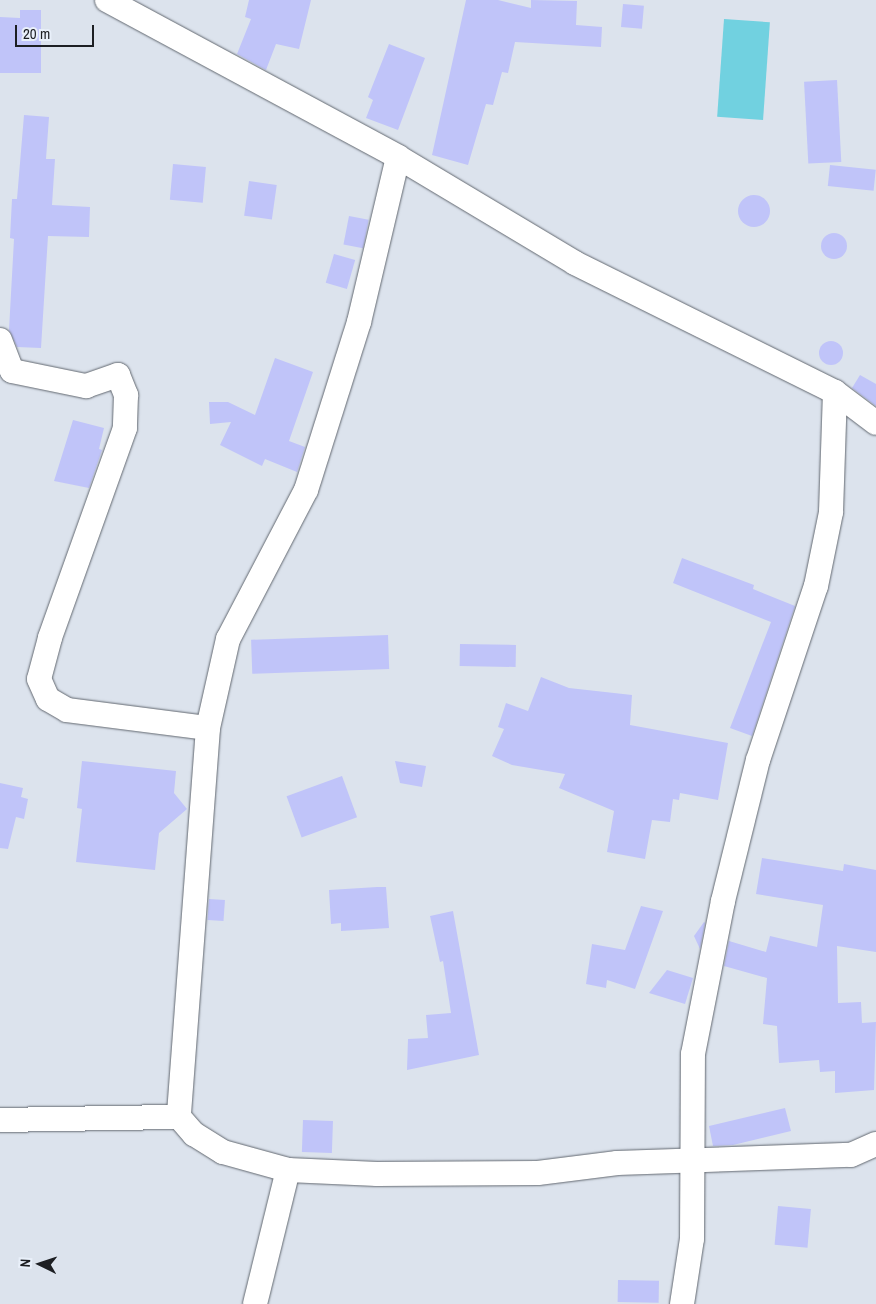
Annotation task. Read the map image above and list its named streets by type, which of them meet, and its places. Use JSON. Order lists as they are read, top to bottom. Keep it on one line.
{"scale_bar":"20 m","north":"left"}
